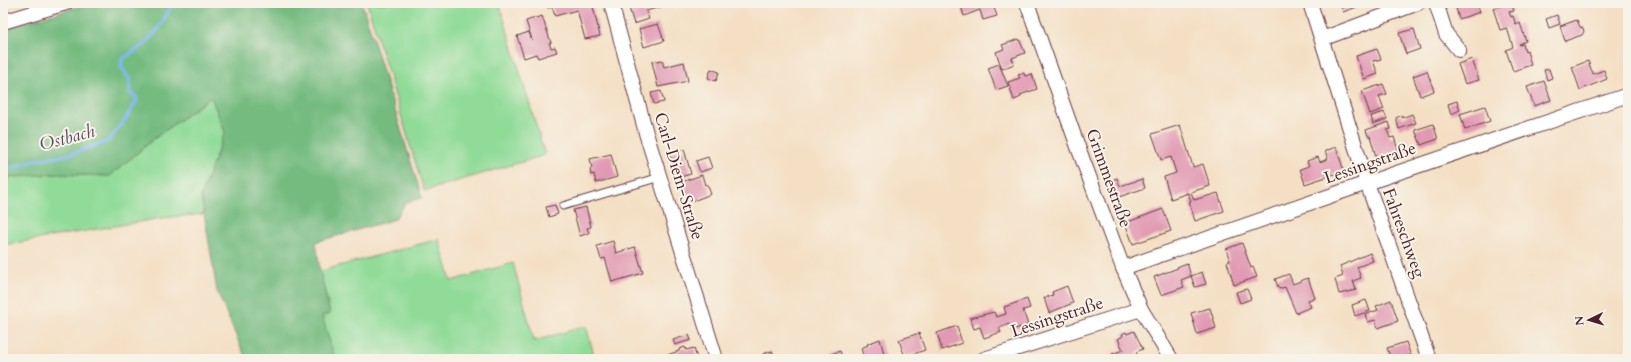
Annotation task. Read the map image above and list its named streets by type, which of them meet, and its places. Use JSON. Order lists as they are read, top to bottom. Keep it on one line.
{"streets":{"street":["Lessingstraße","Carl-Diem-Straße","Grimmestraße","Fahreschweg"]},"crossings":[["Lessingstraße","Grimmestraße"],["Lessingstraße","Fahreschweg"]],"water":["Ostbach"],"north":"left"}
